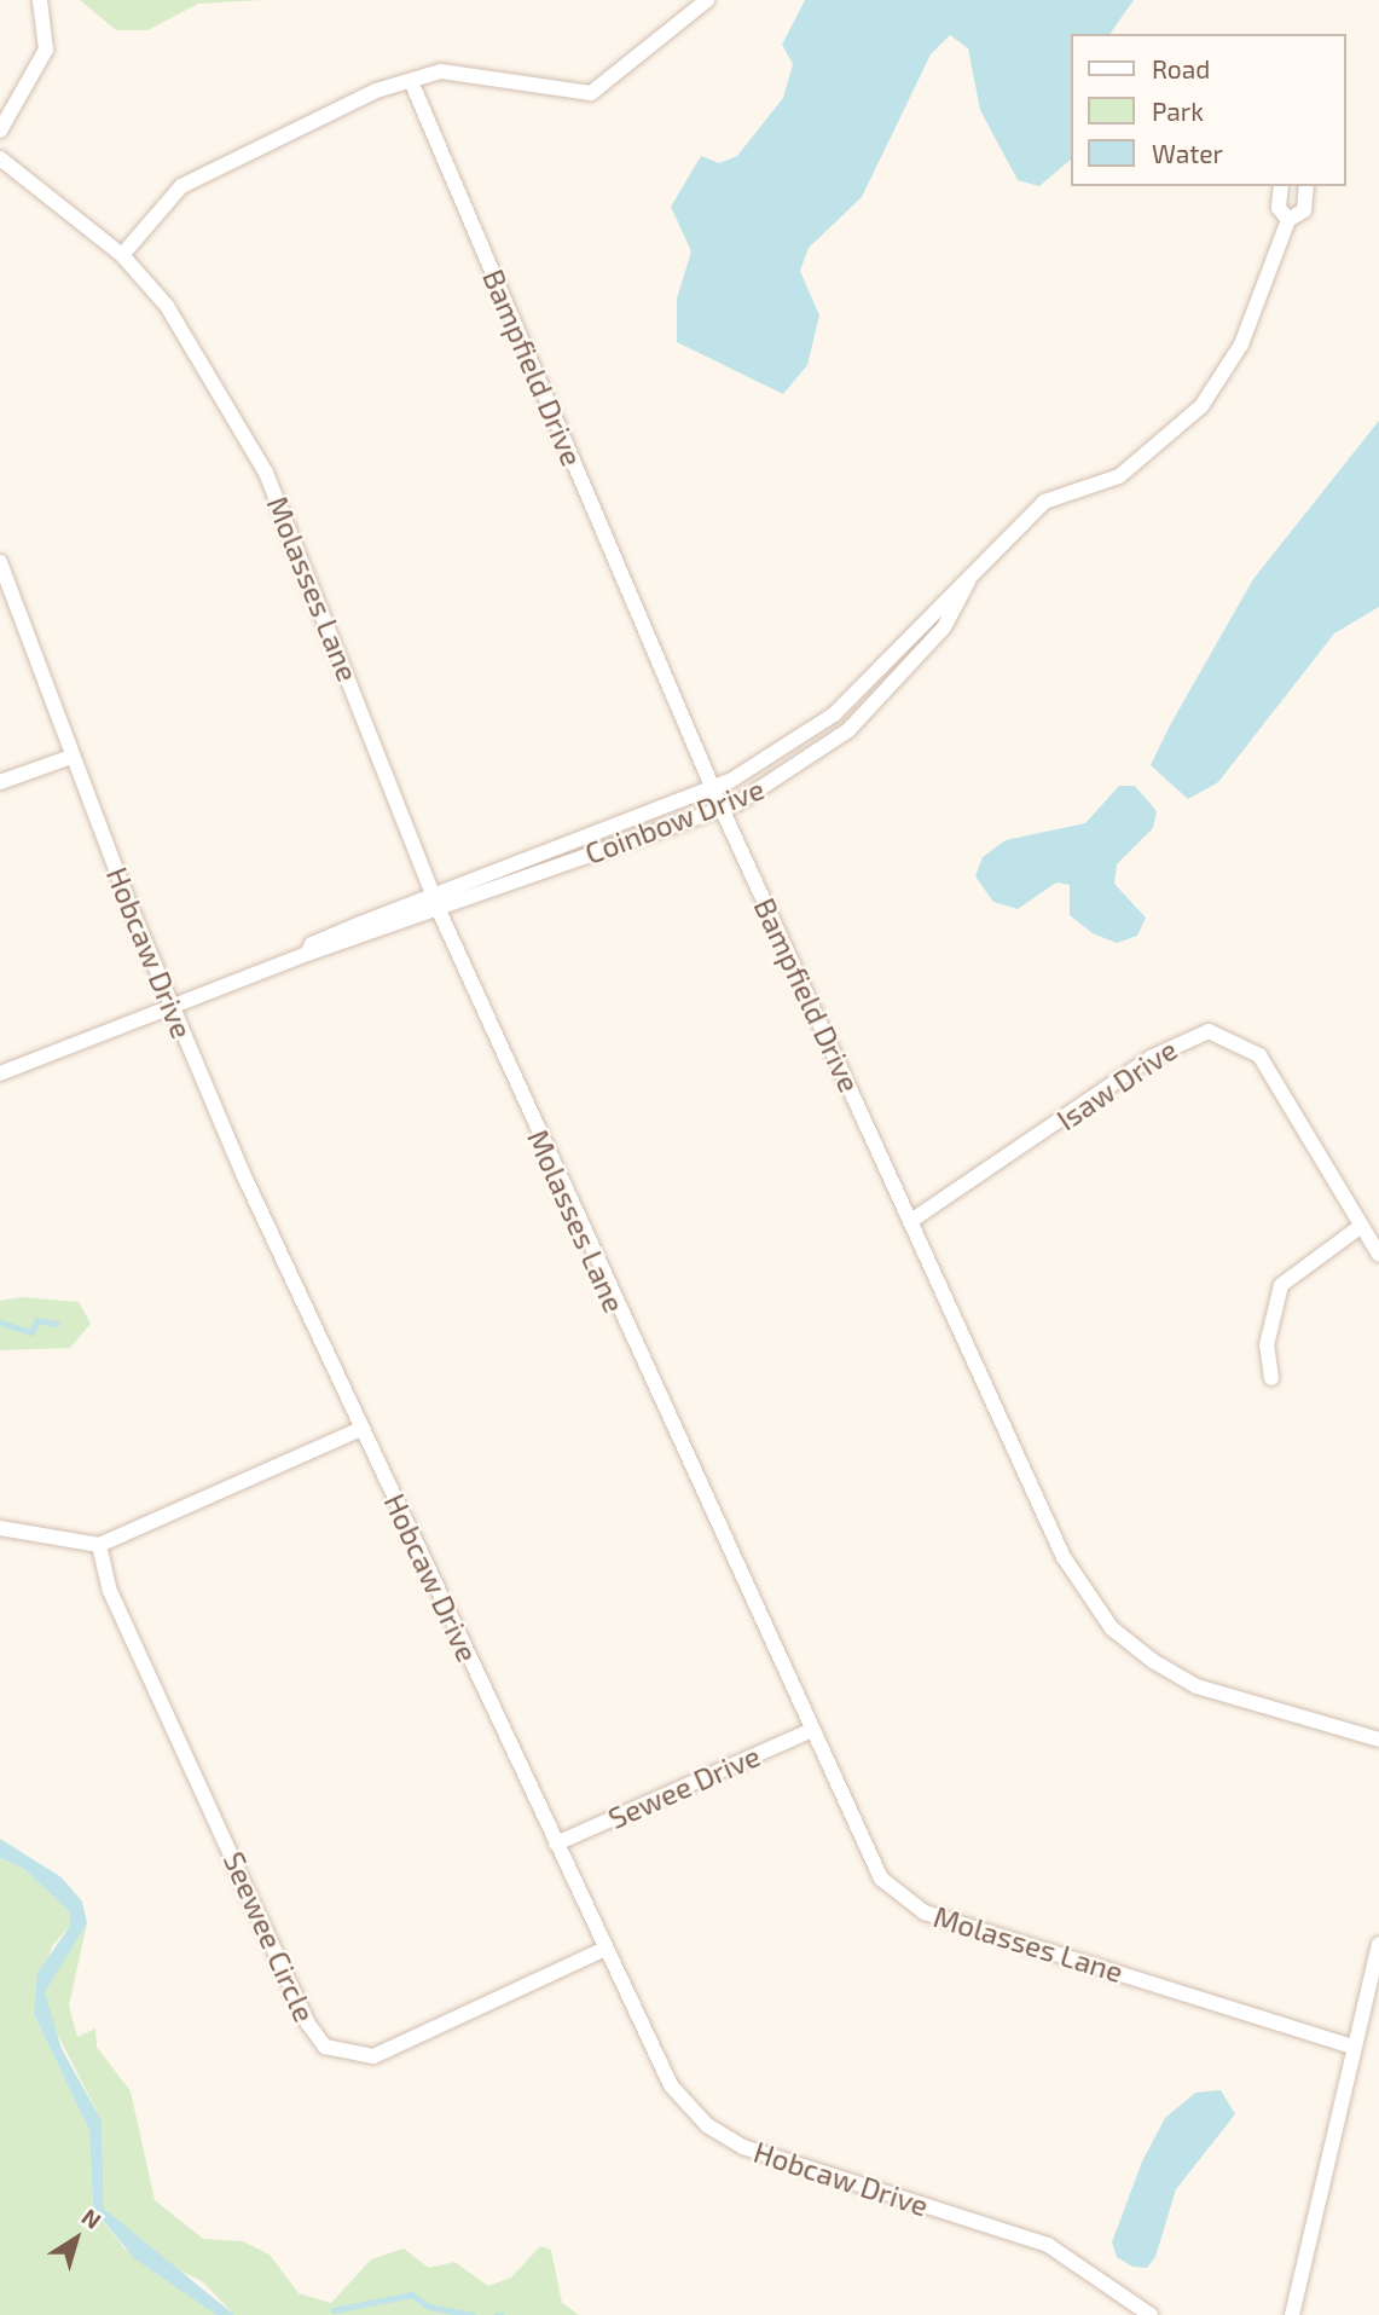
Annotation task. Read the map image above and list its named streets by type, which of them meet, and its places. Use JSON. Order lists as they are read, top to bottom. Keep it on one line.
{"streets":{"street":["Bampfield Drive","Molasses Lane","Coinbow Drive","Hobcaw Drive","Isaw Drive","Sewee Drive","Seewee Circle"]},"crossings":[["Bampfield Drive","Coinbow Drive"],["Bampfield Drive","Isaw Drive"],["Molasses Lane","Coinbow Drive"],["Molasses Lane","Sewee Drive"],["Coinbow Drive","Hobcaw Drive"],["Hobcaw Drive","Sewee Drive"],["Hobcaw Drive","Seewee Circle"]],"legend":["Road","Park","Water"],"north":"top right"}
